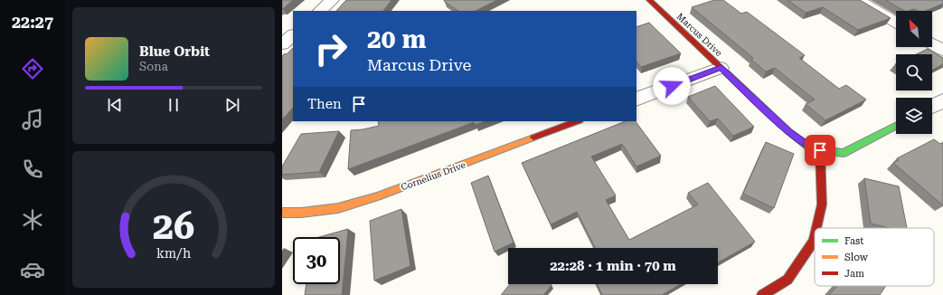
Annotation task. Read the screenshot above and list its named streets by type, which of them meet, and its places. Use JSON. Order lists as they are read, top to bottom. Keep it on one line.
{"streets":{"street":["Marcus Drive","Cornelius Drive"]},"legend":["Fast","Slow","Jam"],"north":"top left","page":{"tabs":"22:27","turn":["20 m","Marcus Drive"],"song":["Blue Orbit","Sona"],"then":"Then","limit":"30","trip":"22:28 · 1 min · 70 m","gauge":["26","km/h"]}}
